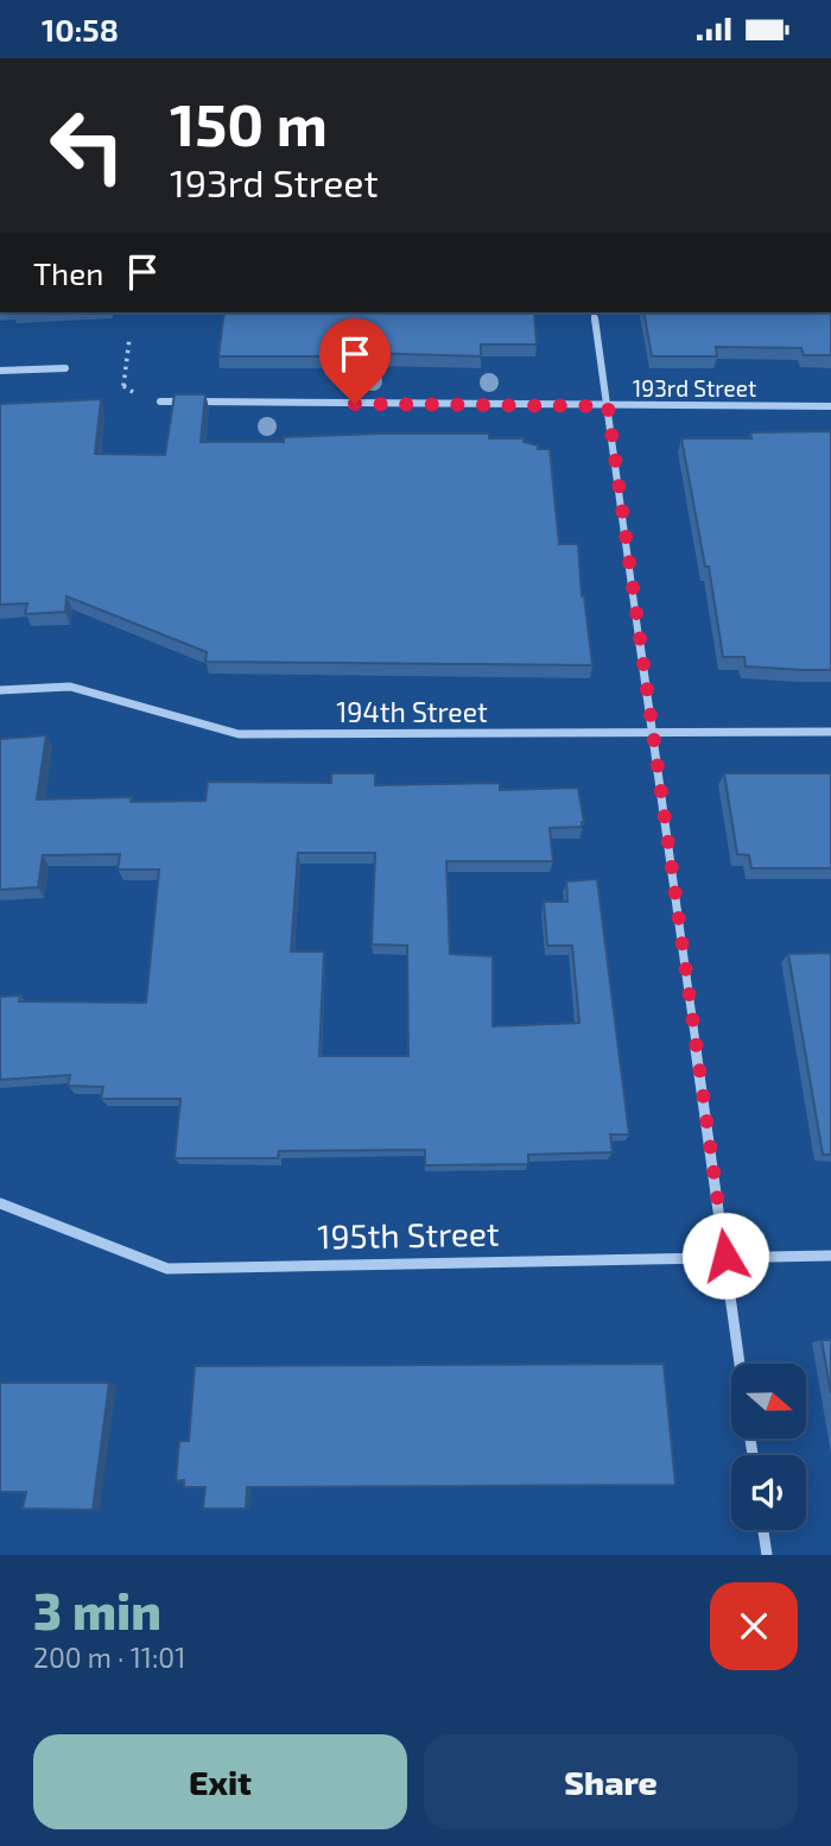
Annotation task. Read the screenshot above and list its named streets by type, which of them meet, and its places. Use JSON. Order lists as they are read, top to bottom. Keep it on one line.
{"streets":{"street":["193rd Street","194th Street","195th Street"]},"north":"right","page":{"status":"10:58","turn":["150 m","193rd Street"],"then":"Then","heading":["3 min","200 m · 11:01"],"buttons":["Exit","Share"]}}
